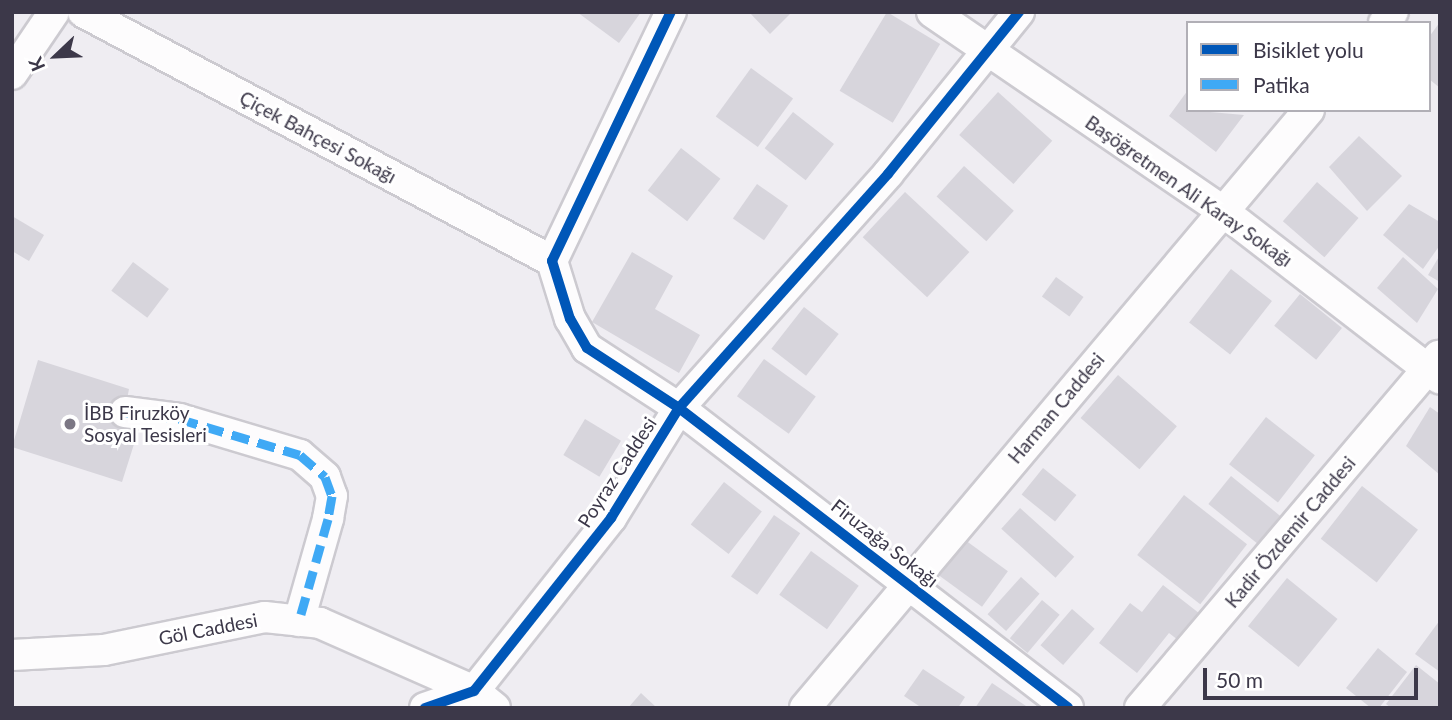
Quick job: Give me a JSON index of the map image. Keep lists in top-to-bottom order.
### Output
{
  "streets": {
    "street": [
      "Çiçek Bahçesi Sokağı",
      "Başöğretmen Ali Karay Sokağı",
      "Harman Caddesi",
      "Poyraz Caddesi",
      "Kadir Özdemir Caddesi",
      "Firuzağa Sokağı",
      "Göl Caddesi"
    ]
  },
  "crossings": [
    ["Çiçek Bahçesi Sokağı", "Poyraz Caddesi"],
    ["Başöğretmen Ali Karay Sokağı", "Harman Caddesi"],
    ["Başöğretmen Ali Karay Sokağı", "Kadir Özdemir Caddesi"],
    ["Harman Caddesi", "Firuzağa Sokağı"],
    ["Poyraz Caddesi", "Firuzağa Sokağı"],
    ["Poyraz Caddesi", "Göl Caddesi"]
  ],
  "places": ["İBB Firuzköy Sosyal Tesisleri"],
  "legend": ["Bisiklet yolu", "Patika"],
  "scale_bar": "50 m",
  "north": "bottom left"
}
